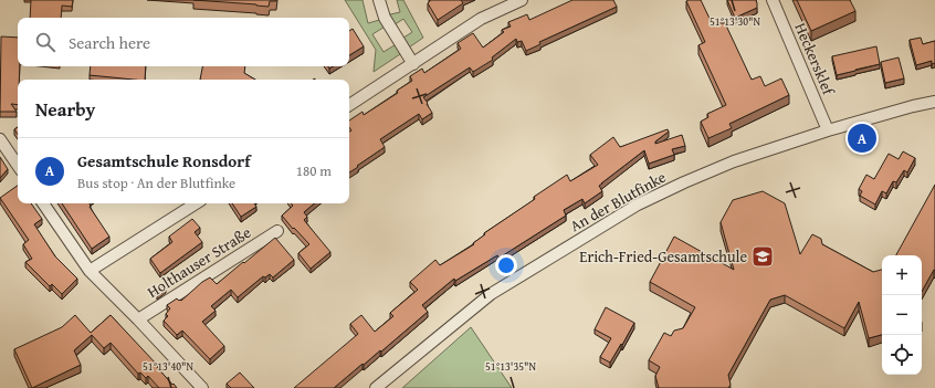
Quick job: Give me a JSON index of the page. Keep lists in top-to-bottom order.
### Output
{
  "streets": {
    "street": ["Heckersklef", "An der Blutfinke", "Holthauser Straße"]
  },
  "crossings": [
    ["Heckersklef", "An der Blutfinke"]
  ],
  "places": {
    "school or university": ["Erich-Fried-Gesamtschule"]
  },
  "page": {
    "search": "Search here",
    "heading": "Nearby",
    "pins": "A",
    "list": [
      {
        "mark": "A",
        "name": "Gesamtschule Ronsdorf",
        "note": "Bus stop · An der Blutfinke",
        "value": "180 m"
      }
    ],
    "map_buttons": ["+", "−"]
  },
  "coordinates": ["51°13'30\"N", "51°13'40\"N", "51°13'35\"N"]
}
